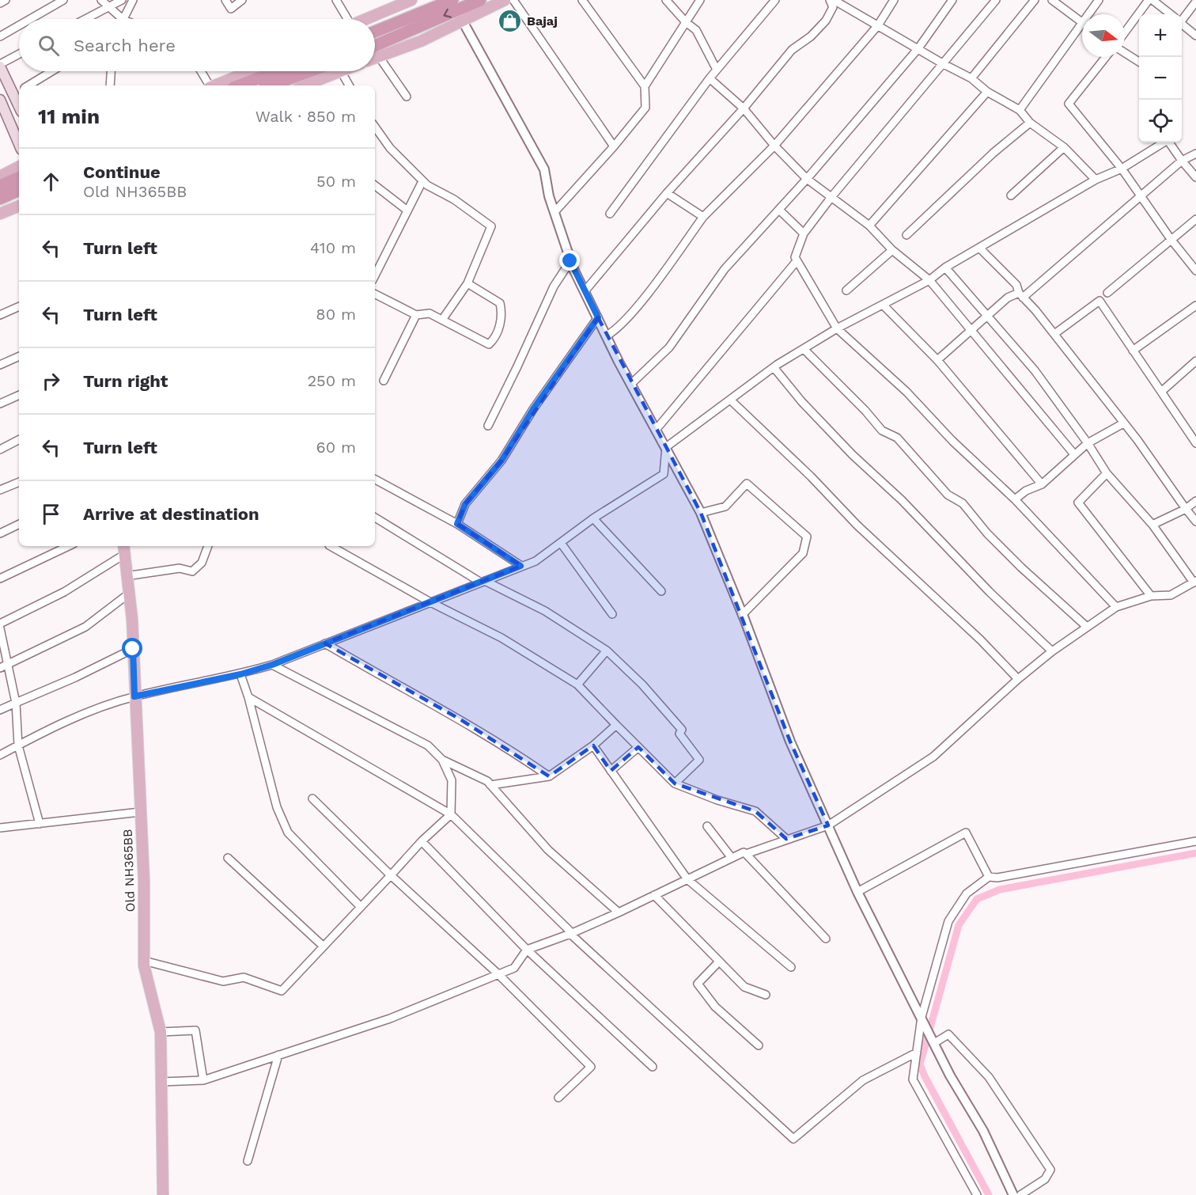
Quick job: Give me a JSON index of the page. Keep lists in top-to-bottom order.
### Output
{
  "streets": {
    "main road": ["Old NH365BB"]
  },
  "places": {
    "shop": ["Bajaj"]
  },
  "north": "right",
  "page": {
    "map_buttons": ["+", "−"],
    "search": "Search here",
    "heading": ["11 min", "Walk · 850 m"],
    "list": [
      ["Continue", "Old NH365BB", "50 m"],
      ["Turn left", "410 m"],
      ["Turn left", "80 m"],
      ["Turn right", "250 m"],
      ["Turn left", "60 m"],
      "Arrive at destination"
    ]
  }
}
